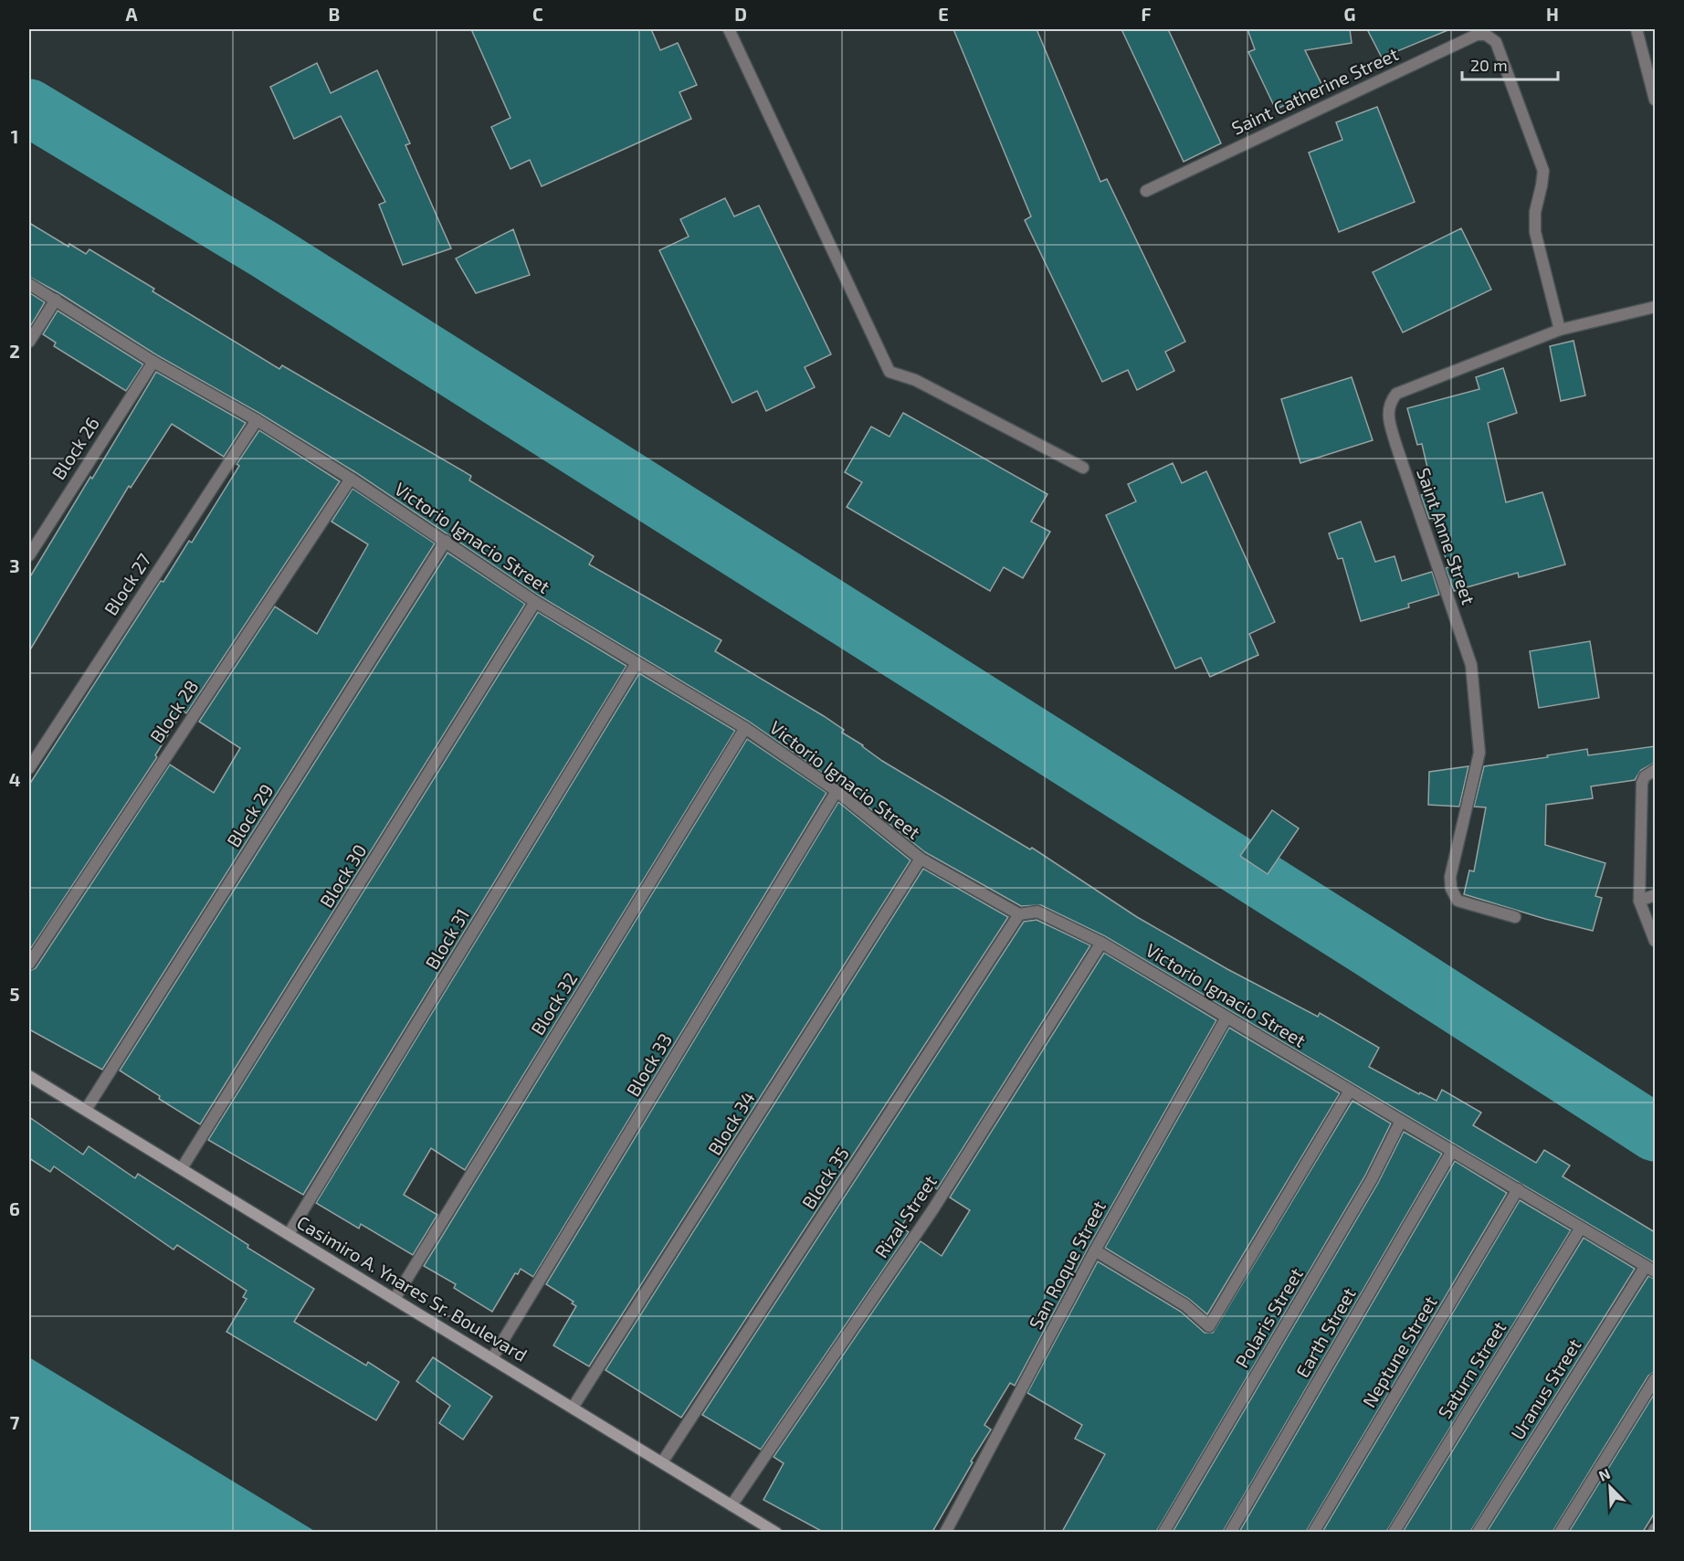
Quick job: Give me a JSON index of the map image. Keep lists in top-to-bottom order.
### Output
{
  "streets": {
    "main road": ["Casimiro A. Ynares Sr. Boulevard"],
    "street": [
      "Saint Catherine Street",
      "Block 26",
      "Saint Anne Street",
      "Victorio Ignacio Street",
      "Block 27",
      "Block 28",
      "Block 29",
      "Block 30",
      "Block 31",
      "Block 32",
      "Block 33",
      "Block 34",
      "Block 35",
      "Rizal Street",
      "San Roque Street",
      "Polaris Street",
      "Earth Street",
      "Neptune Street",
      "Saturn Street",
      "Uranus Street"
    ]
  },
  "crossings": [
    ["Saint Catherine Street", "Saint Anne Street"],
    ["Block 26", "Victorio Ignacio Street"],
    ["Victorio Ignacio Street", "Block 27"],
    ["Victorio Ignacio Street", "Block 28"],
    ["Victorio Ignacio Street", "Block 29"],
    ["Victorio Ignacio Street", "Block 30"],
    ["Victorio Ignacio Street", "Block 31"],
    ["Victorio Ignacio Street", "Block 32"],
    ["Victorio Ignacio Street", "Block 33"],
    ["Victorio Ignacio Street", "Block 34"],
    ["Victorio Ignacio Street", "Block 35"],
    ["Victorio Ignacio Street", "Rizal Street"],
    ["Victorio Ignacio Street", "San Roque Street"],
    ["Victorio Ignacio Street", "Polaris Street"],
    ["Victorio Ignacio Street", "Earth Street"],
    ["Victorio Ignacio Street", "Neptune Street"],
    ["Victorio Ignacio Street", "Saturn Street"],
    ["Victorio Ignacio Street", "Uranus Street"],
    ["Block 29", "Casimiro A. Ynares Sr. Boulevard"],
    ["Block 30", "Casimiro A. Ynares Sr. Boulevard"],
    ["Block 31", "Casimiro A. Ynares Sr. Boulevard"],
    ["Block 32", "Casimiro A. Ynares Sr. Boulevard"],
    ["Block 33", "Casimiro A. Ynares Sr. Boulevard"],
    ["Block 34", "Casimiro A. Ynares Sr. Boulevard"],
    ["Block 35", "Casimiro A. Ynares Sr. Boulevard"],
    ["Rizal Street", "Casimiro A. Ynares Sr. Boulevard"]
  ],
  "scale_bar": "20 m",
  "north": "top left",
  "grid": {
    "columns": [
      "A",
      "B",
      "C",
      "D",
      "E",
      "F",
      "G",
      "H"
    ],
    "rows": [
      "1",
      "2",
      "3",
      "4",
      "5",
      "6",
      "7"
    ]
  }
}
